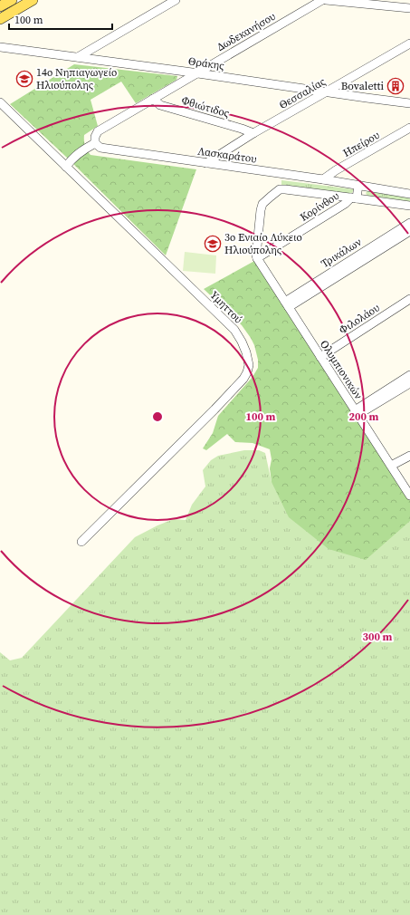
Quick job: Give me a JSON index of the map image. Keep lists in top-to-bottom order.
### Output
{
  "streets": {
    "street": [
      "Δωδεκανήσου",
      "Θράκης",
      "Θεσσαλίας",
      "Φθιώτιδος",
      "Ηπείρου",
      "Λασκαράτου",
      "Κορίνθου",
      "Τρικάλων",
      "Υμηττού",
      "Φιλολάου",
      "Ολυμπιονικών"
    ]
  },
  "crossings": [
    ["Δωδεκανήσου", "Θράκης"],
    ["Δωδεκανήσου", "Φθιώτιδος"],
    ["Δωδεκανήσου", "Λασκαράτου"],
    ["Θράκης", "Θεσσαλίας"],
    ["Θεσσαλίας", "Φθιώτιδος"],
    ["Θεσσαλίας", "Λασκαράτου"],
    ["Ηπείρου", "Λασκαράτου"],
    ["Κορίνθου", "Ολυμπιονικών"],
    ["Τρικάλων", "Ολυμπιονικών"],
    ["Φιλολάου", "Ολυμπιονικών"]
  ],
  "places": {
    "school or university": ["14ο Νηπιαγωγείο Ηλιούπολης", "3ο Ενιαίο Λύκειο Ηλιούπολης"],
    "building": ["Bovaletti"]
  },
  "scale_bar": "100 m",
  "rings": ["100 m", "200 m", "300 m"]
}
